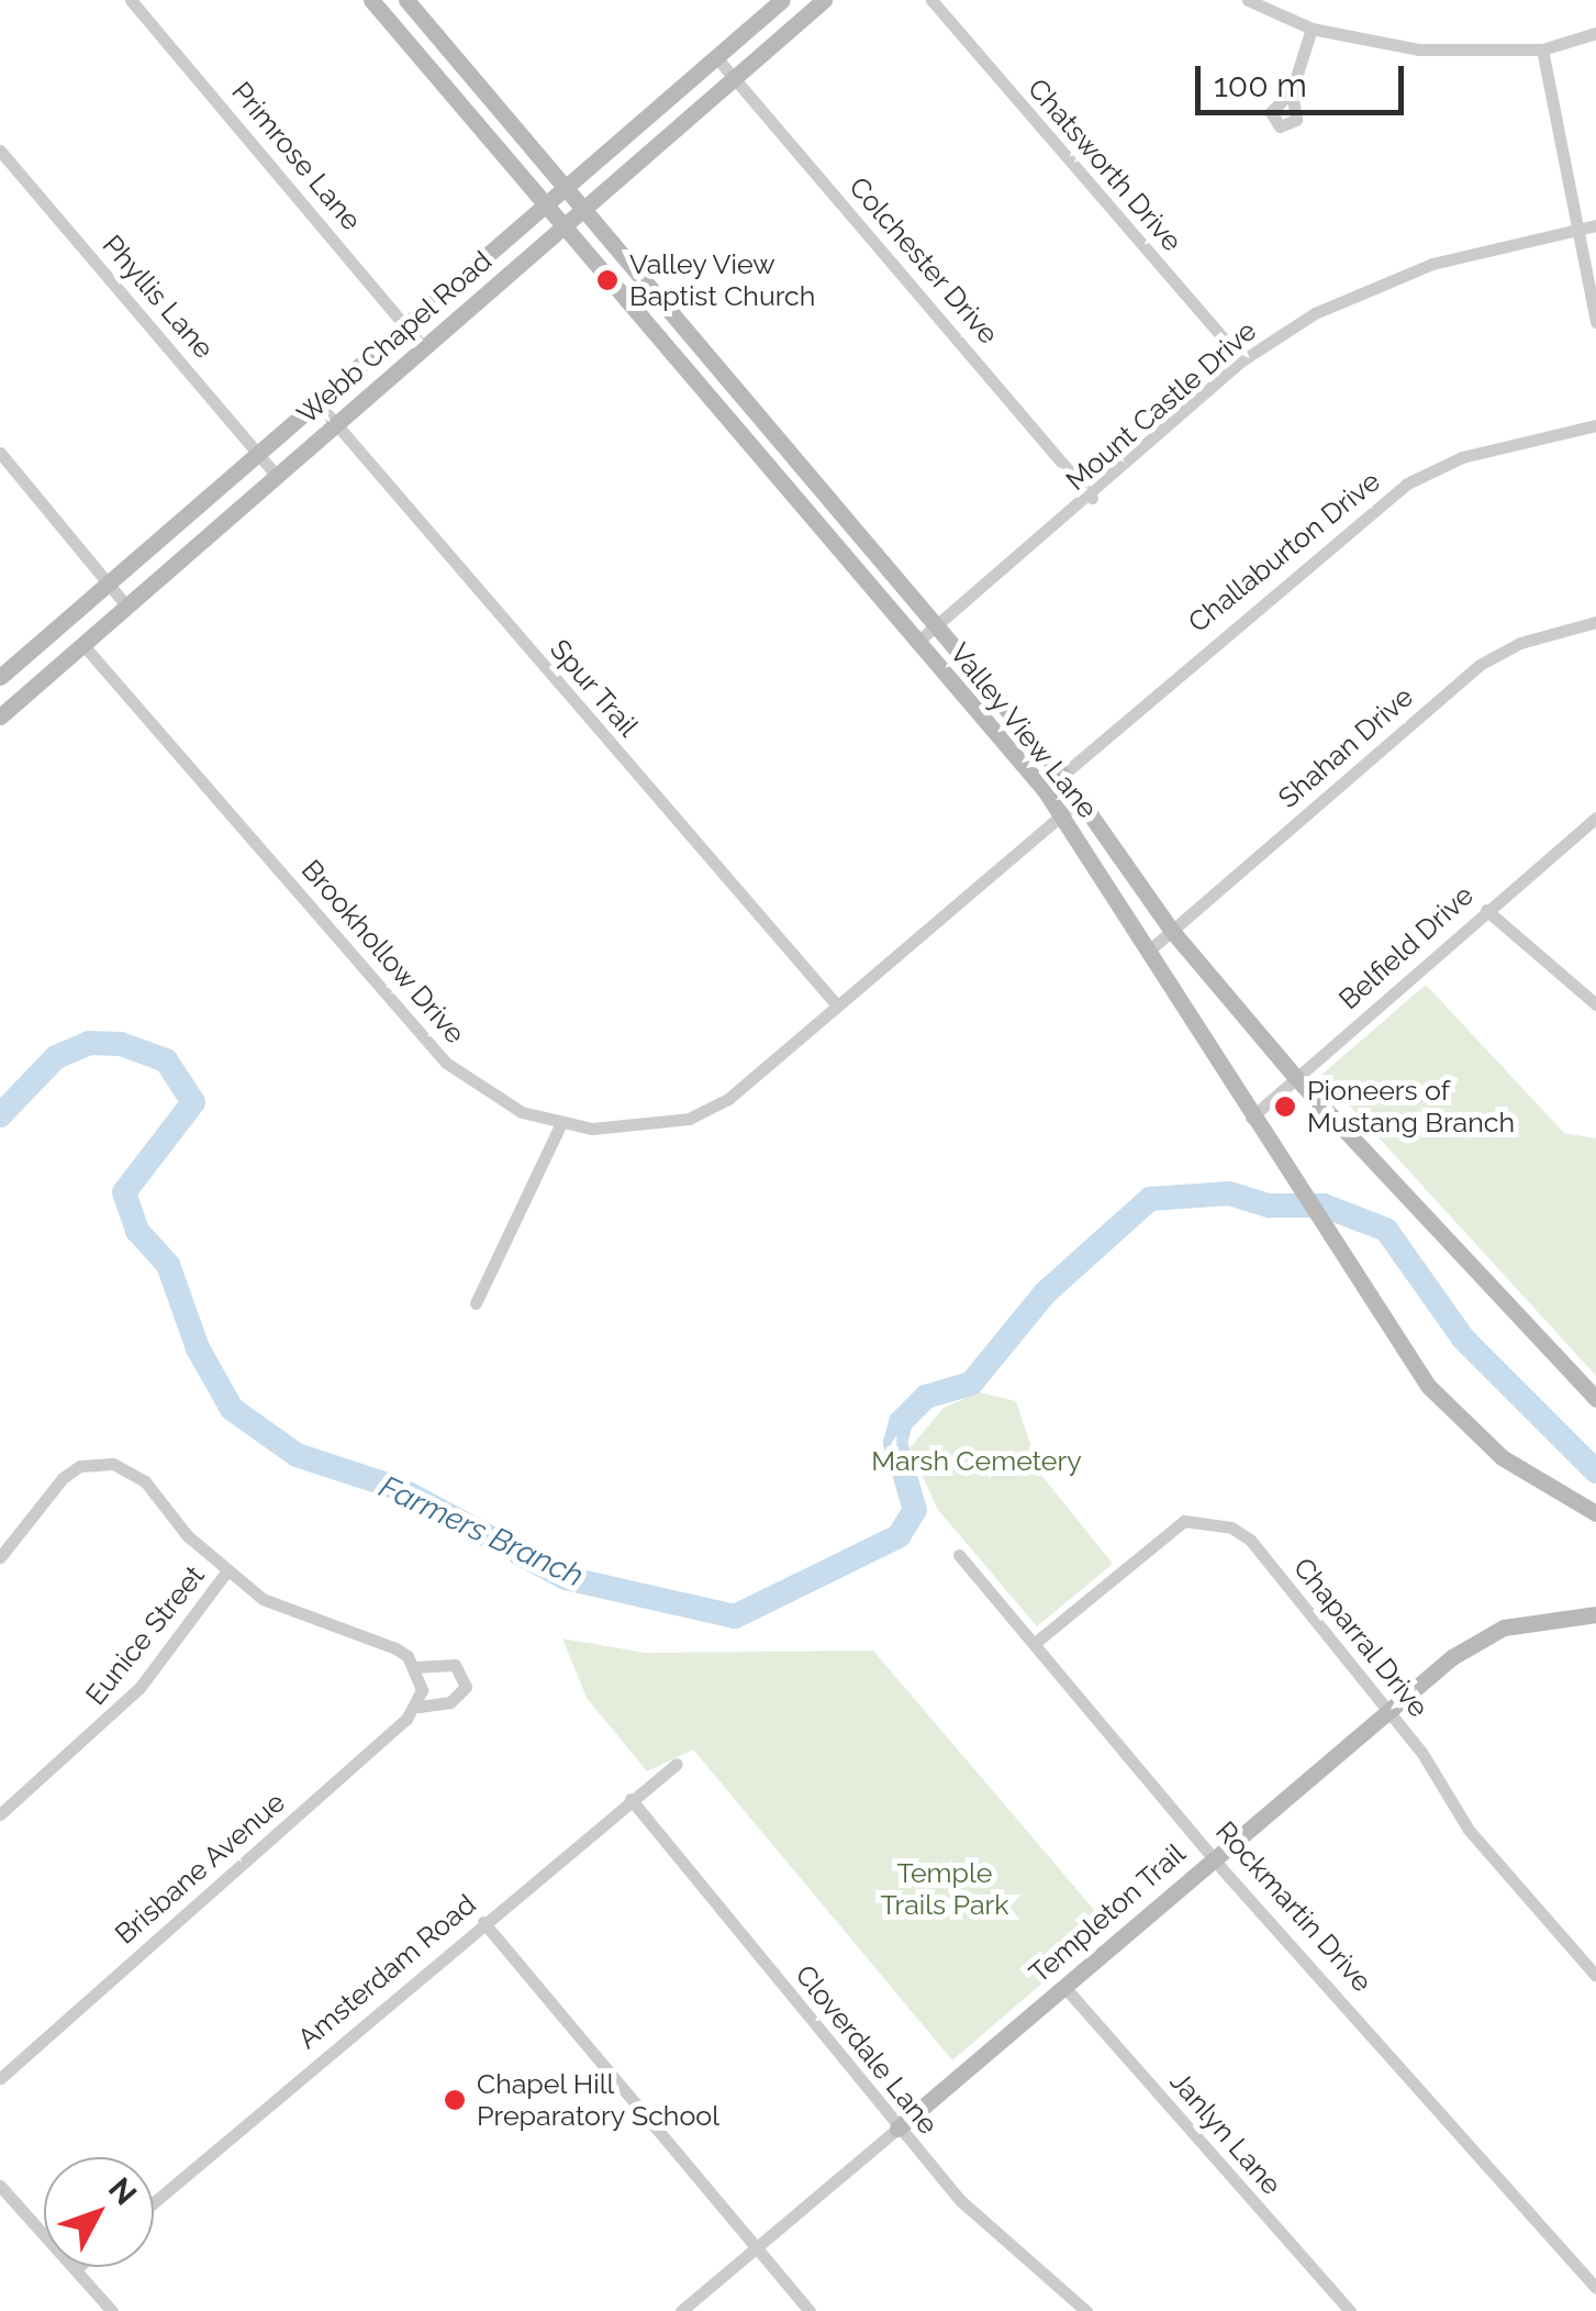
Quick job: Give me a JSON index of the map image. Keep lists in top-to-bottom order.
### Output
{
  "streets": {
    "main road": ["Webb Chapel Road", "Valley View Lane", "Templeton Trail"],
    "street": [
      "Primrose Lane",
      "Chatsworth Drive",
      "Colchester Drive",
      "Phyllis Lane",
      "Mount Castle Drive",
      "Challaburton Drive",
      "Spur Trail",
      "Shahan Drive",
      "Belfield Drive",
      "Brookhollow Drive",
      "Eunice Street",
      "Chaparral Drive",
      "Brisbane Avenue",
      "Rockmartin Drive",
      "Amsterdam Road",
      "Cloverdale Lane",
      "Janlyn Lane"
    ]
  },
  "crossings": [
    ["Primrose Lane", "Webb Chapel Road"],
    ["Chatsworth Drive", "Mount Castle Drive"],
    ["Colchester Drive", "Webb Chapel Road"],
    ["Colchester Drive", "Mount Castle Drive"],
    ["Phyllis Lane", "Webb Chapel Road"],
    ["Webb Chapel Road", "Spur Trail"],
    ["Webb Chapel Road", "Valley View Lane"],
    ["Webb Chapel Road", "Brookhollow Drive"],
    ["Mount Castle Drive", "Valley View Lane"],
    ["Challaburton Drive", "Valley View Lane"],
    ["Spur Trail", "Brookhollow Drive"],
    ["Valley View Lane", "Shahan Drive"],
    ["Valley View Lane", "Belfield Drive"],
    ["Valley View Lane", "Brookhollow Drive"],
    ["Chaparral Drive", "Rockmartin Drive"],
    ["Chaparral Drive", "Templeton Trail"],
    ["Rockmartin Drive", "Templeton Trail"],
    ["Templeton Trail", "Cloverdale Lane"],
    ["Templeton Trail", "Janlyn Lane"],
    ["Amsterdam Road", "Cloverdale Lane"]
  ],
  "water": ["Farmers Branch"],
  "parks": ["Marsh Cemetery", "Temple Trails Park"],
  "places": ["Valley View Baptist Church", "Pioneers of Mustang Branch", "Chapel Hill Preparatory School"],
  "scale_bar": "100 m",
  "north": "top right"
}
